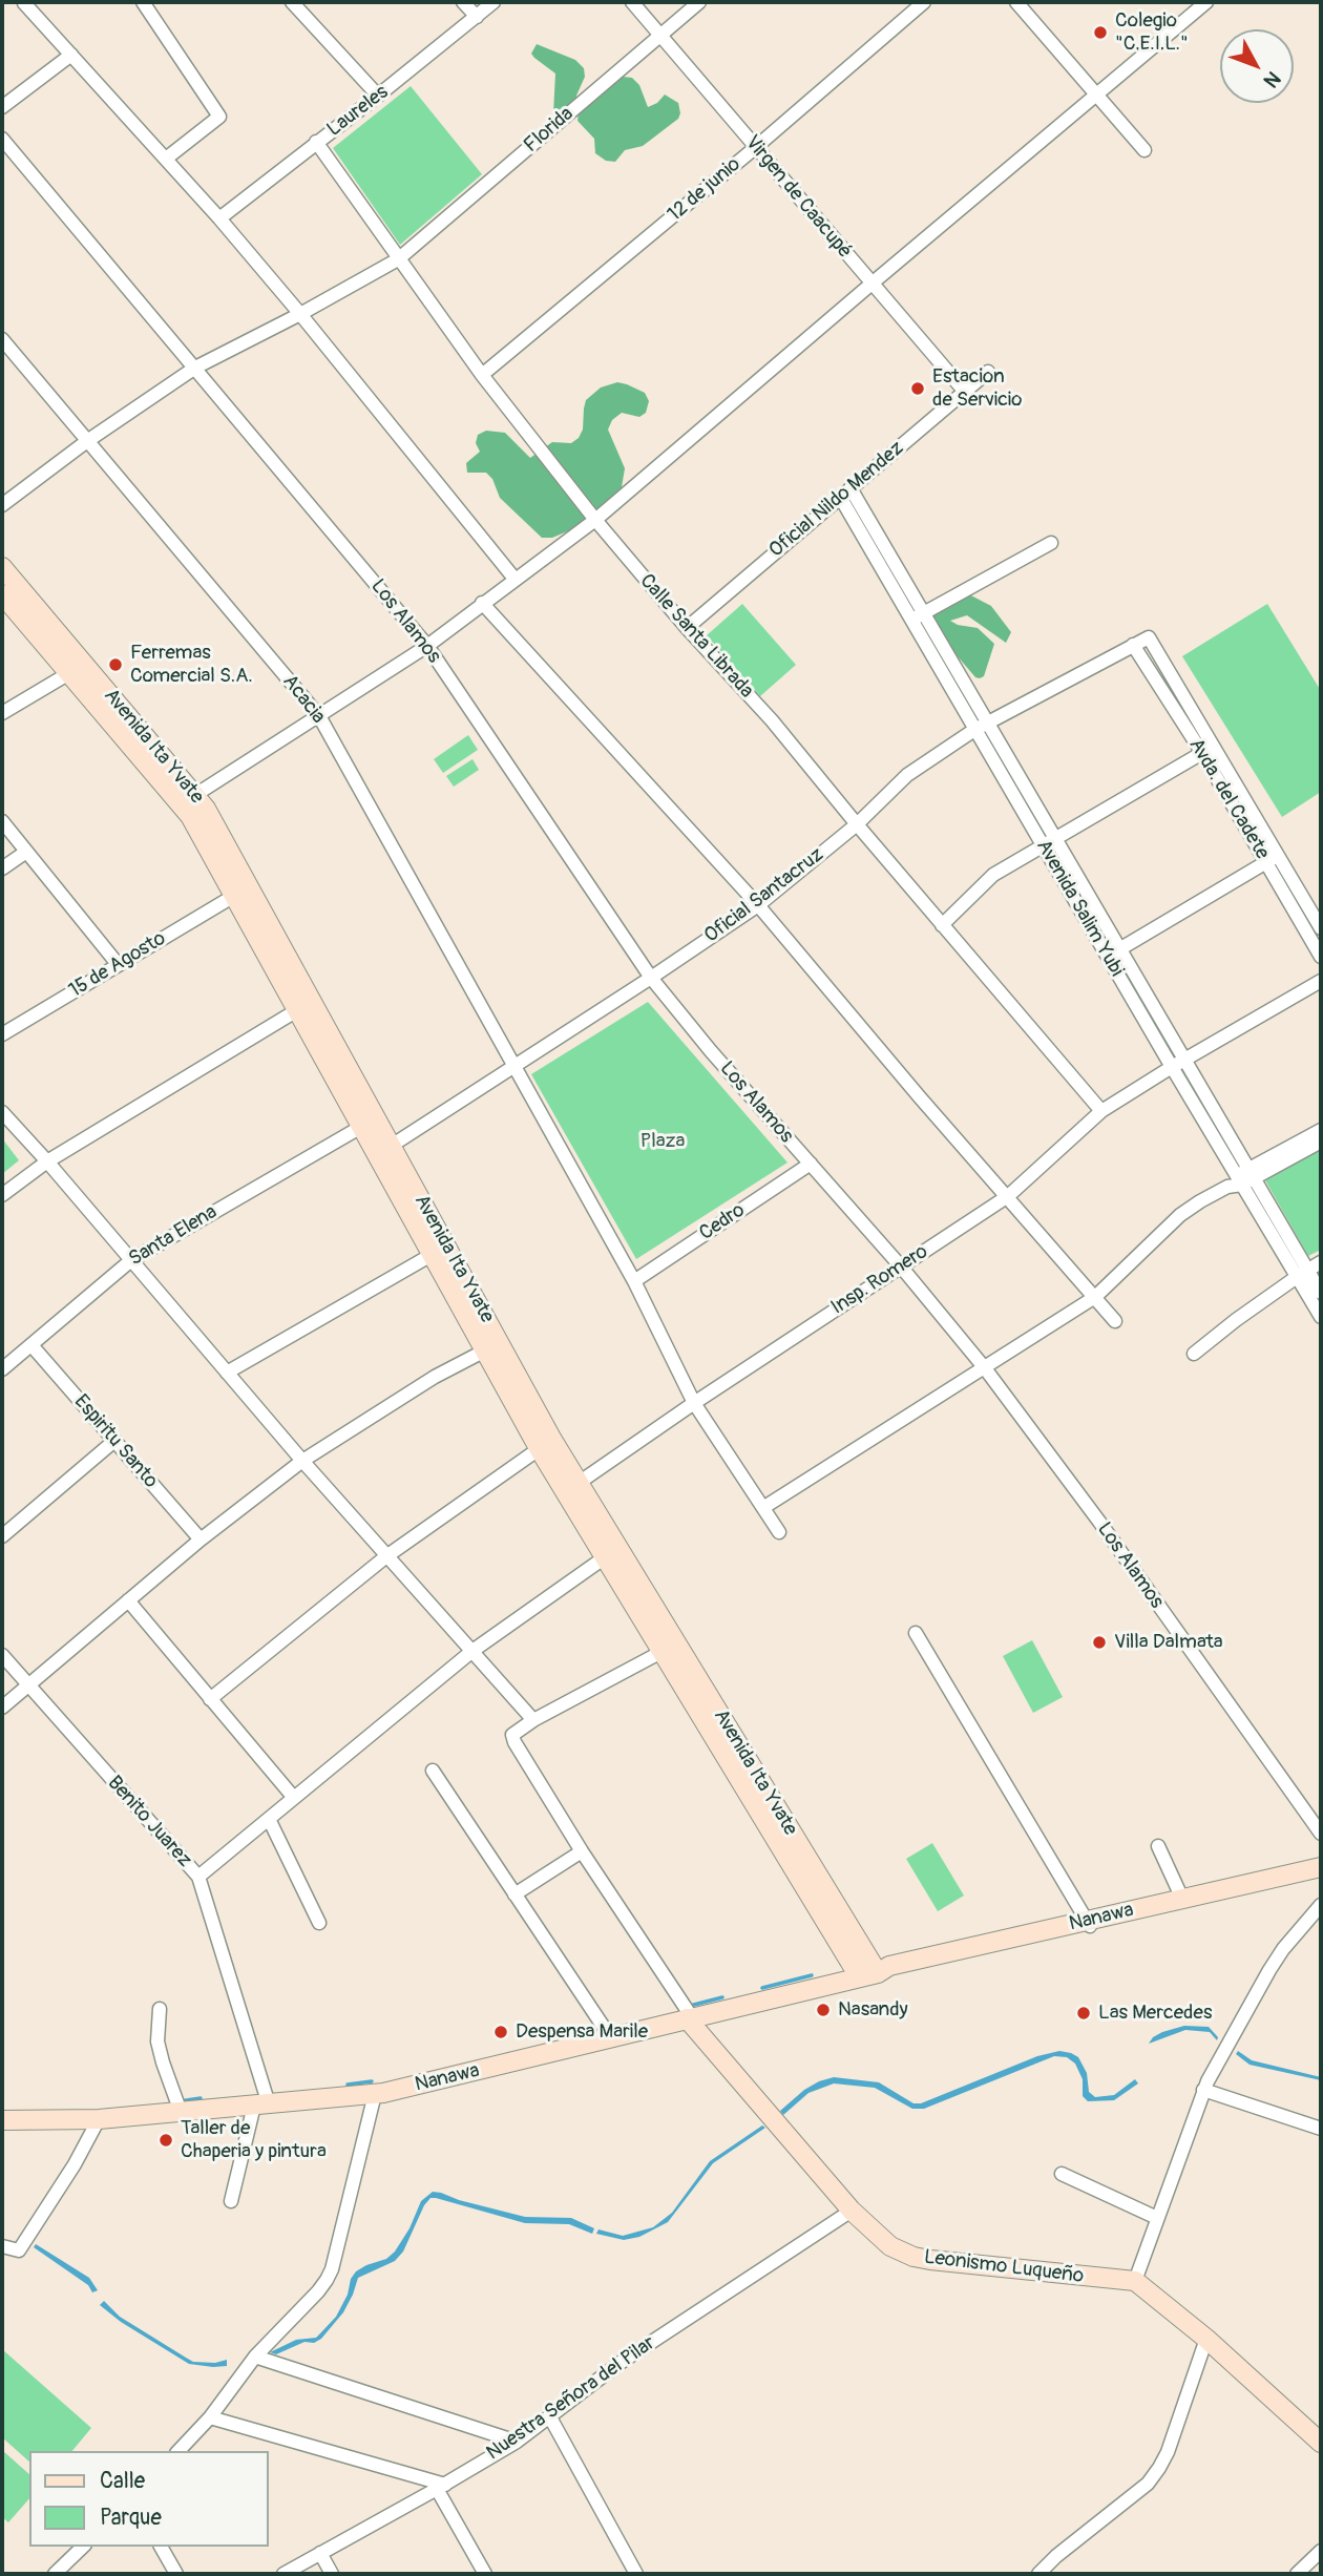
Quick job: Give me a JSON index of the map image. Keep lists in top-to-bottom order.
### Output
{
  "streets": {
    "street": [
      "Laureles",
      "Florida",
      "12 de junio",
      "Virgen de Caacupé",
      "Oficial Nildo Mendez",
      "Los Alamos",
      "Calle Santa Librada",
      "Acacia",
      "Avenida Ita Yvate",
      "Avda. del Cadete",
      "Oficial Santacruz",
      "Avenida Salim Yubi",
      "15 de Agosto",
      "Cedro",
      "Santa Elena",
      "Insp. Romero",
      "Espiritu Santo",
      "Benito Juarez",
      "Nanawa",
      "Leonismo Luqueño",
      "Nuestra Señora del Pilar"
    ]
  },
  "crossings": [
    ["Laureles", "Calle Santa Librada"],
    ["Florida", "Virgen de Caacupé"],
    ["Florida", "Los Alamos"],
    ["Florida", "Calle Santa Librada"],
    ["Florida", "Acacia"],
    ["12 de junio", "Virgen de Caacupé"],
    ["12 de junio", "Calle Santa Librada"],
    ["Virgen de Caacupé", "Oficial Nildo Mendez"],
    ["Oficial Nildo Mendez", "Calle Santa Librada"],
    ["Oficial Nildo Mendez", "Avenida Salim Yubi"],
    ["Los Alamos", "Oficial Santacruz"],
    ["Los Alamos", "Cedro"],
    ["Los Alamos", "Insp. Romero"],
    ["Calle Santa Librada", "Oficial Santacruz"],
    ["Calle Santa Librada", "Insp. Romero"],
    ["Acacia", "Oficial Santacruz"],
    ["Acacia", "Cedro"],
    ["Acacia", "Insp. Romero"],
    ["Avenida Ita Yvate", "Oficial Santacruz"],
    ["Avenida Ita Yvate", "15 de Agosto"],
    ["Avenida Ita Yvate", "Santa Elena"],
    ["Avenida Ita Yvate", "Insp. Romero"],
    ["Avenida Ita Yvate", "Nanawa"],
    ["Avda. del Cadete", "Oficial Santacruz"],
    ["Oficial Santacruz", "Avenida Salim Yubi"],
    ["Avenida Salim Yubi", "Insp. Romero"],
    ["Santa Elena", "Espiritu Santo"],
    ["Benito Juarez", "Nanawa"],
    ["Nanawa", "Leonismo Luqueño"],
    ["Leonismo Luqueño", "Nuestra Señora del Pilar"]
  ],
  "parks": ["Plaza"],
  "places": [
    "Colegio \"C.E.I.L.\"",
    "Estacion de Servicio",
    "Ferremas Comercial S.A.",
    "Villa Dalmata",
    "Nasandy",
    "Las Mercedes",
    "Despensa Marile",
    "Taller de Chaperia y pintura"
  ],
  "legend": ["Calle", "Parque"],
  "north": "bottom right"
}
